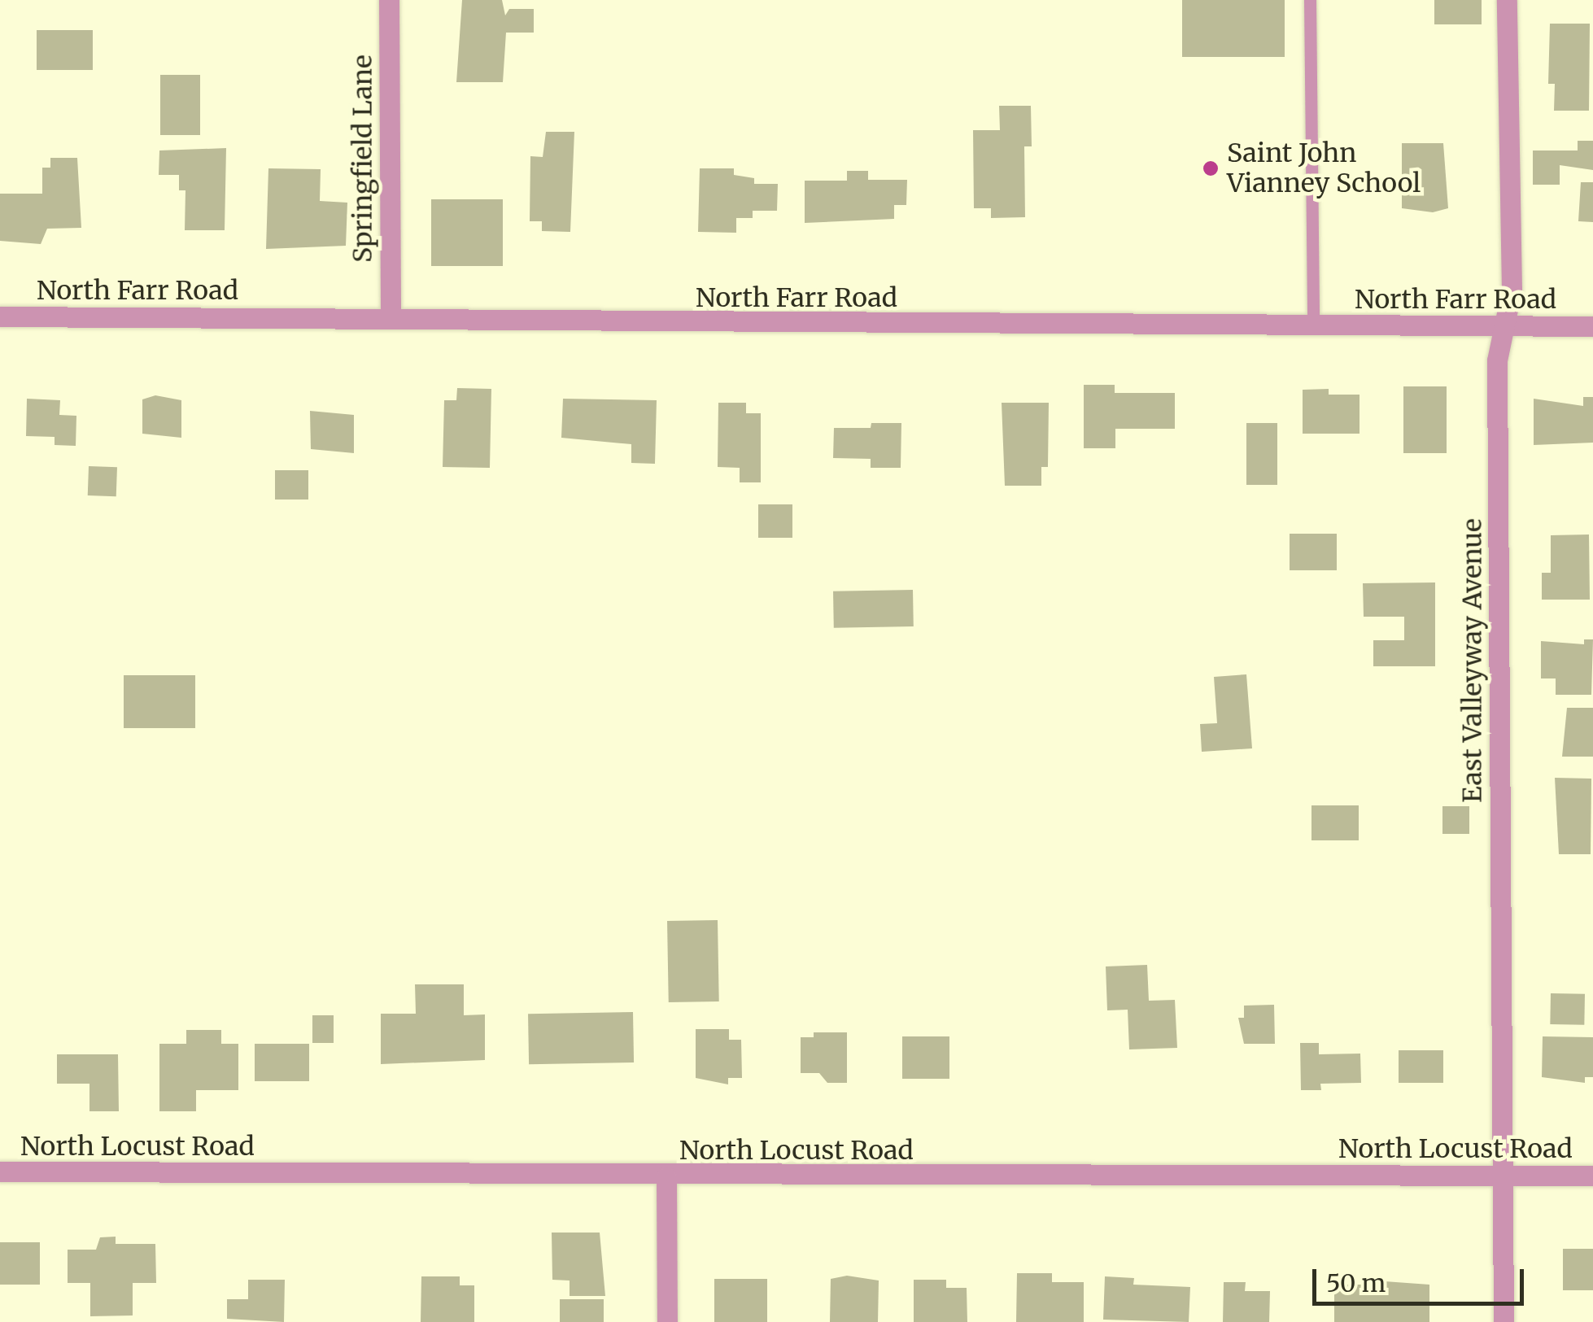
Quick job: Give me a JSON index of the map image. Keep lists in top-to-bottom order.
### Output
{
  "streets": {
    "street": [
      "Springfield Lane",
      "North Farr Road",
      "East Valleyway Avenue",
      "North Locust Road"
    ]
  },
  "crossings": [
    ["Springfield Lane", "North Farr Road"],
    ["North Farr Road", "East Valleyway Avenue"],
    ["East Valleyway Avenue", "North Locust Road"]
  ],
  "places": ["Saint John Vianney School"],
  "scale_bar": "50 m"
}
